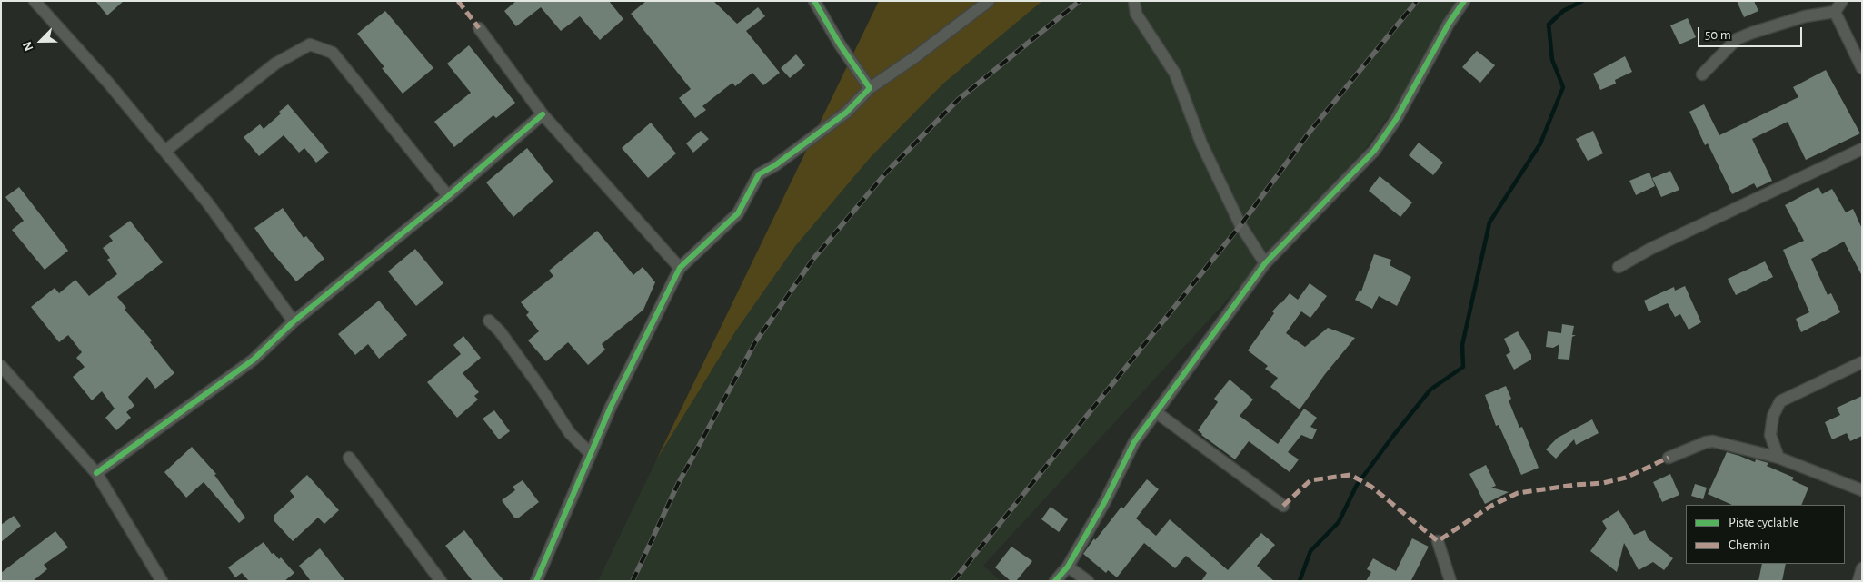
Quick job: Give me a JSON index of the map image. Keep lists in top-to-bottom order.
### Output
{
  "legend": ["Piste cyclable", "Chemin"],
  "scale_bar": "50 m",
  "north": "bottom left"
}
